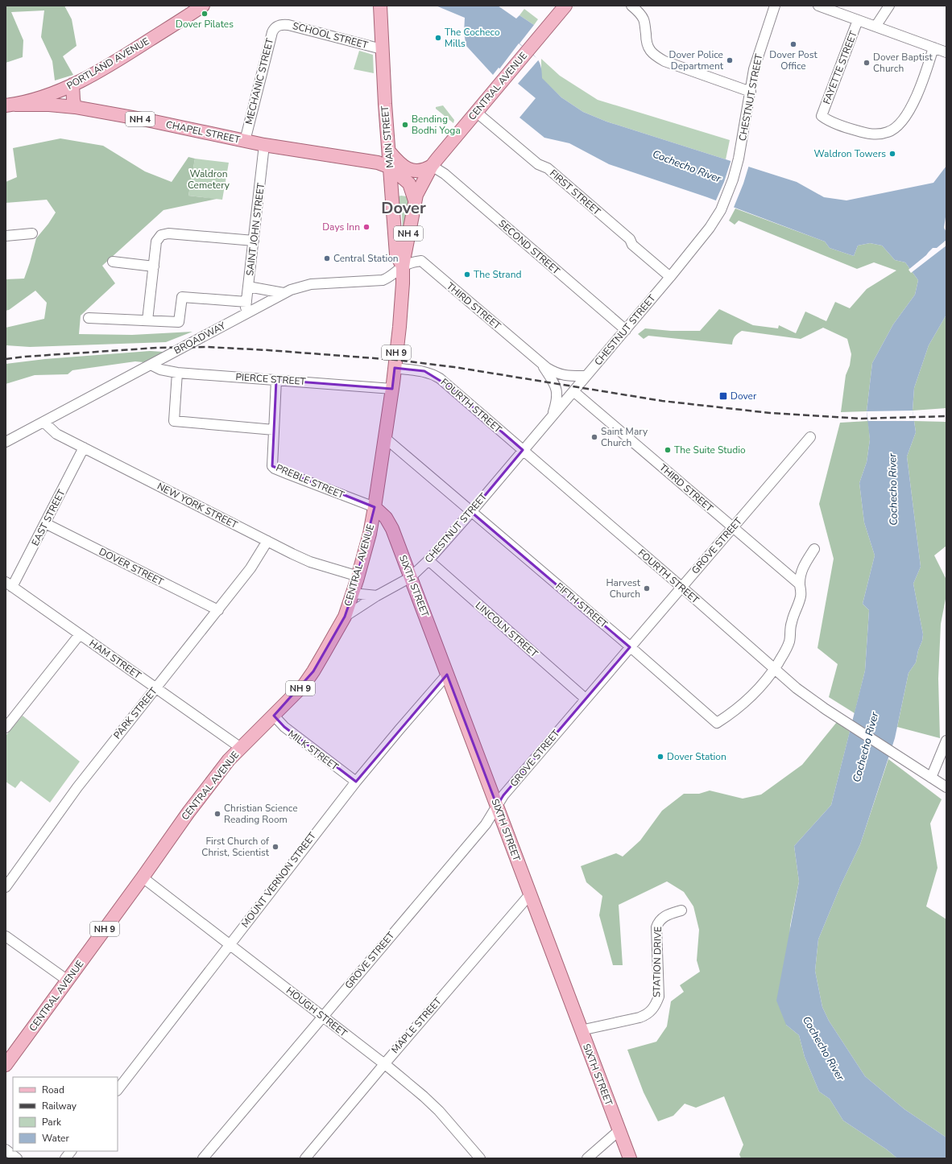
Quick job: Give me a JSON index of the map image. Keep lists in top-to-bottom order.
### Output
{
  "streets": {
    "main road": [
      "PORTLAND AVENUE",
      "CENTRAL AVENUE",
      "NH 4",
      "CHAPEL STREET",
      "MAIN STREET",
      "NH 9",
      "SIXTH STREET"
    ],
    "street": [
      "SCHOOL STREET",
      "FAYETTE STREET",
      "MECHANIC STREET",
      "CHESTNUT STREET",
      "FIRST STREET",
      "SAINT JOHN STREET",
      "SECOND STREET",
      "THIRD STREET",
      "BROADWAY",
      "PIERCE STREET",
      "FOURTH STREET",
      "PREBLE STREET",
      "NEW YORK STREET",
      "EAST STREET",
      "GROVE STREET",
      "DOVER STREET",
      "FIFTH STREET",
      "LINCOLN STREET",
      "HAM STREET",
      "PARK STREET",
      "MILK STREET",
      "MOUNT VERNON STREET",
      "STATION DRIVE",
      "HOUGH STREET",
      "MAPLE STREET"
    ]
  },
  "crossings": [
    ["SCHOOL STREET", "MECHANIC STREET"],
    ["SCHOOL STREET", "MAIN STREET"],
    ["PORTLAND AVENUE", "CHAPEL STREET"],
    ["MECHANIC STREET", "CHAPEL STREET"],
    ["CENTRAL AVENUE", "CHESTNUT STREET"],
    ["CENTRAL AVENUE", "MAIN STREET"],
    ["CENTRAL AVENUE", "FIRST STREET"],
    ["CENTRAL AVENUE", "SECOND STREET"],
    ["CENTRAL AVENUE", "THIRD STREET"],
    ["CENTRAL AVENUE", "BROADWAY"],
    ["CENTRAL AVENUE", "PIERCE STREET"],
    ["CENTRAL AVENUE", "FOURTH STREET"],
    ["CENTRAL AVENUE", "PREBLE STREET"],
    ["CENTRAL AVENUE", "NEW YORK STREET"],
    ["CENTRAL AVENUE", "SIXTH STREET"],
    ["CENTRAL AVENUE", "FIFTH STREET"],
    ["CENTRAL AVENUE", "HAM STREET"],
    ["CENTRAL AVENUE", "MILK STREET"],
    ["CENTRAL AVENUE", "HOUGH STREET"],
    ["CHESTNUT STREET", "FIRST STREET"],
    ["CHESTNUT STREET", "SECOND STREET"],
    ["CHESTNUT STREET", "THIRD STREET"],
    ["CHESTNUT STREET", "FOURTH STREET"],
    ["CHESTNUT STREET", "SIXTH STREET"],
    ["CHESTNUT STREET", "FIFTH STREET"],
    ["CHESTNUT STREET", "LINCOLN STREET"],
    ["CHAPEL STREET", "MAIN STREET"],
    ["CHAPEL STREET", "SAINT JOHN STREET"],
    ["MAIN STREET", "THIRD STREET"],
    ["MAIN STREET", "BROADWAY"],
    ["SAINT JOHN STREET", "BROADWAY"],
    ["THIRD STREET", "BROADWAY"],
    ["THIRD STREET", "GROVE STREET"],
    ["BROADWAY", "PIERCE STREET"],
    ["BROADWAY", "NEW YORK STREET"],
    ["PIERCE STREET", "PREBLE STREET"],
    ["FOURTH STREET", "GROVE STREET"],
    ["FOURTH STREET", "FIFTH STREET"],
    ["PREBLE STREET", "SIXTH STREET"],
    ["NEW YORK STREET", "EAST STREET"],
    ["NEW YORK STREET", "PARK STREET"],
    ["EAST STREET", "DOVER STREET"],
    ["EAST STREET", "HAM STREET"],
    ["GROVE STREET", "SIXTH STREET"],
    ["GROVE STREET", "FIFTH STREET"],
    ["GROVE STREET", "LINCOLN STREET"],
    ["GROVE STREET", "HOUGH STREET"],
    ["DOVER STREET", "PARK STREET"],
    ["SIXTH STREET", "MOUNT VERNON STREET"],
    ["SIXTH STREET", "STATION DRIVE"],
    ["SIXTH STREET", "MAPLE STREET"],
    ["HAM STREET", "PARK STREET"],
    ["MILK STREET", "MOUNT VERNON STREET"],
    ["MOUNT VERNON STREET", "HOUGH STREET"],
    ["HOUGH STREET", "MAPLE STREET"]
  ],
  "districts": ["Dover"],
  "water": ["Cochecho River"],
  "parks": ["Waldron Cemetery"],
  "places": {
    "other": [
      "Dover Pilates",
      "The Cocheco Mills",
      "Dover Post Office",
      "Dover Police Department",
      "Dover Baptist Church",
      "Bending Bodhi Yoga",
      "Waldron Towers",
      "Days Inn",
      "Central Station",
      "The Strand",
      "Saint Mary Church",
      "The Suite Studio",
      "Harvest Church",
      "Dover Station",
      "Christian Science Reading Room",
      "First Church of Christ, Scientist"
    ],
    "transit": ["Dover"]
  },
  "legend": [
    "Road",
    "Railway",
    "Park",
    "Water"
  ]
}
